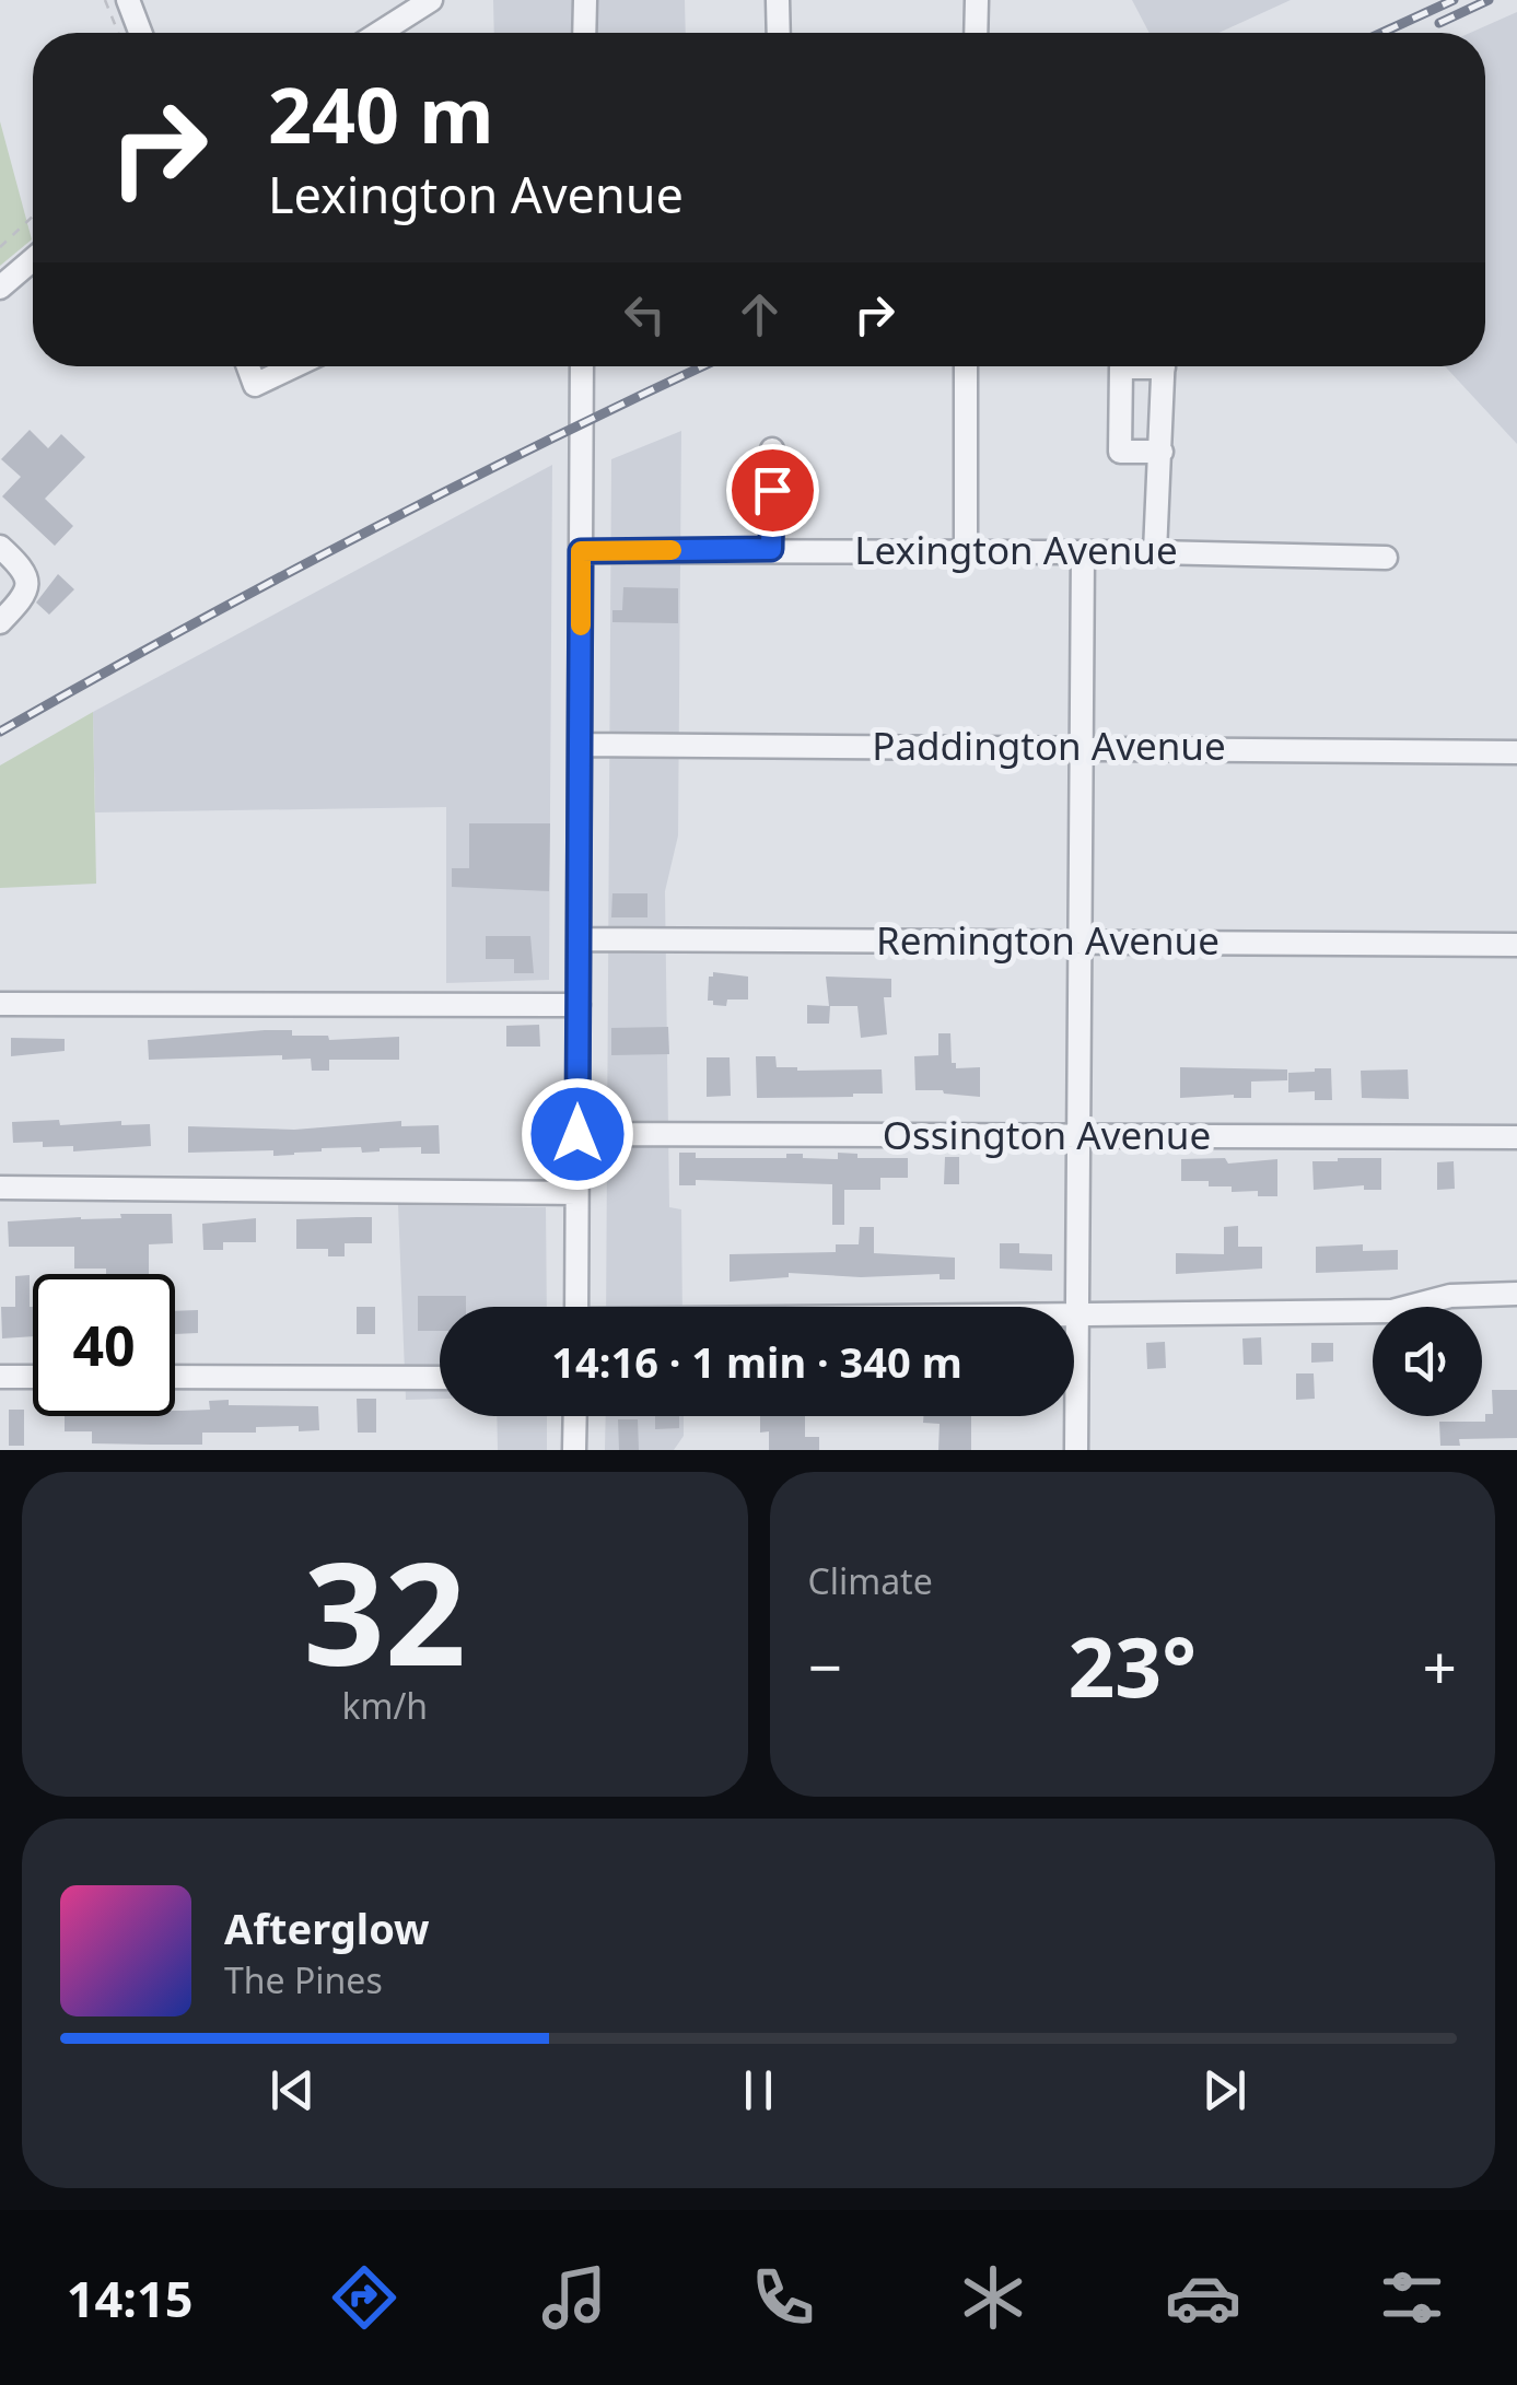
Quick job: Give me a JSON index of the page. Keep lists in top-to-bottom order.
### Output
{
  "streets": {
    "street": [
      "Lexington Avenue",
      "Paddington Avenue",
      "Remington Avenue",
      "Ossington Avenue"
    ]
  },
  "page": {
    "turn": ["240 m", "Lexington Avenue"],
    "limit": "40",
    "trip": "14:16 · 1 min · 340 m",
    "tile": [
      ["32", "km/h"],
      "Climate"
    ],
    "heat": ["−", "23°", "+"],
    "song": ["Afterglow", "The Pines"],
    "tabs": "14:15"
  }
}
